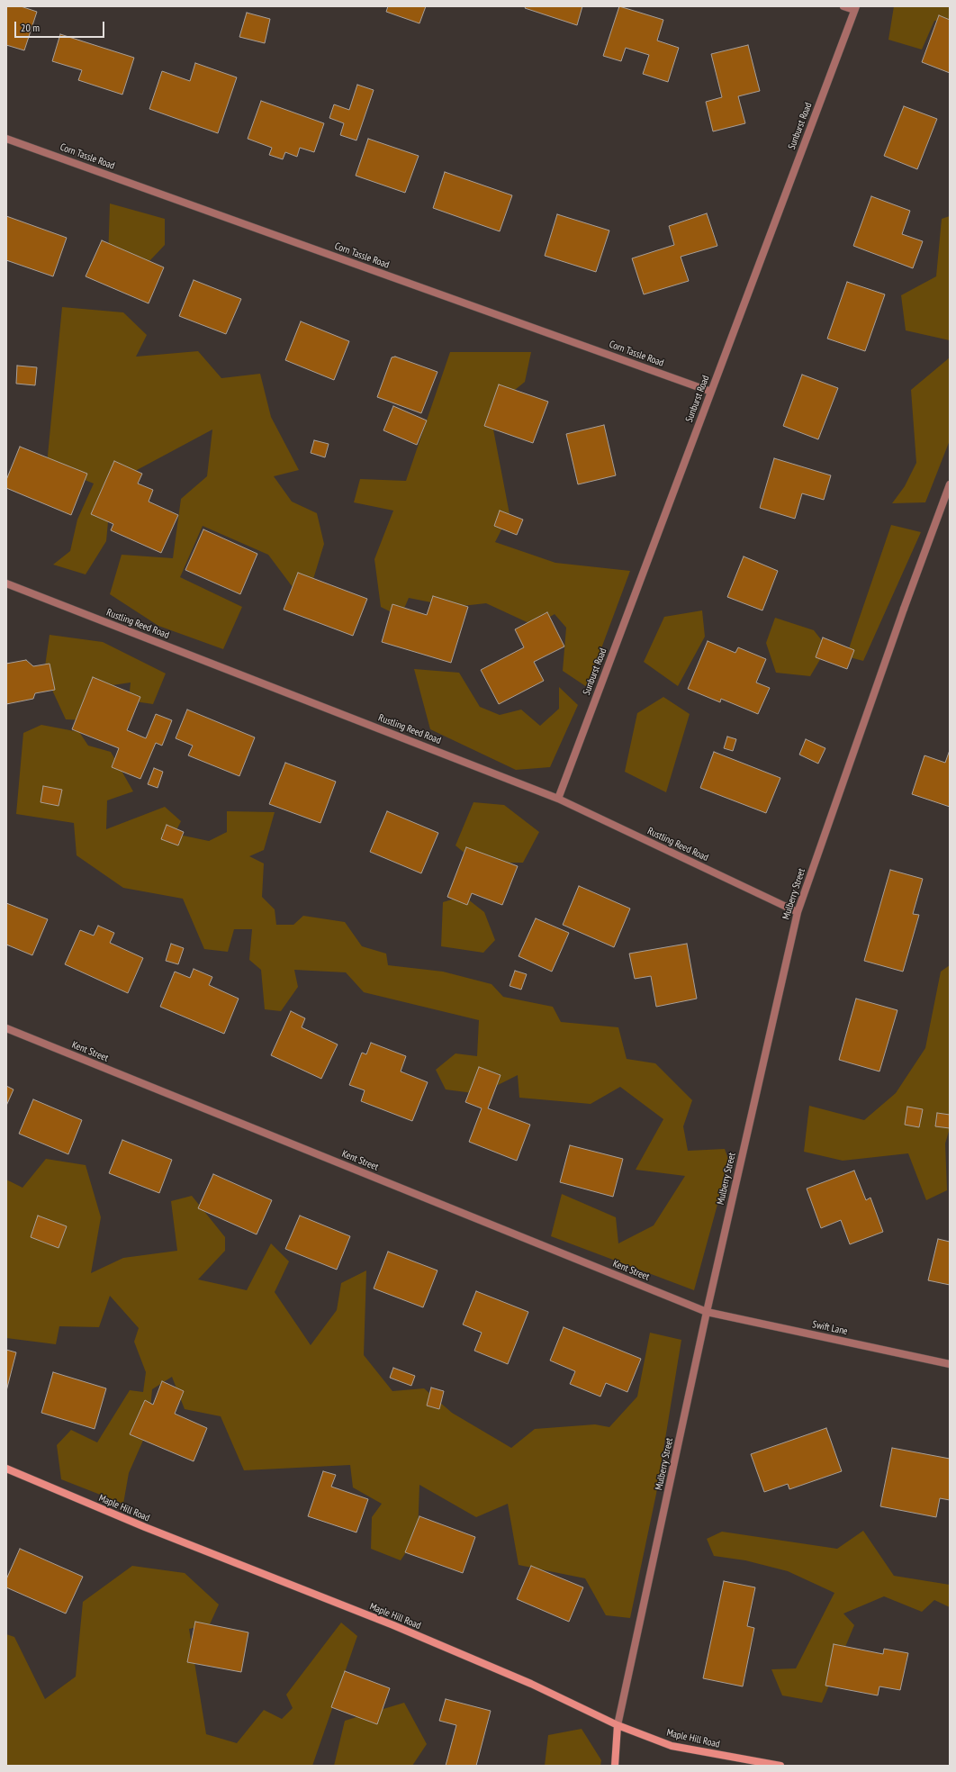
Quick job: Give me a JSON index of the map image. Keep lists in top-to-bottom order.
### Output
{
  "streets": {
    "street": [
      "Sunburst Road",
      "Corn Tassle Road",
      "Rustling Reed Road",
      "Mulberry Street",
      "Kent Street",
      "Swift Lane",
      "Maple Hill Road"
    ]
  },
  "crossings": [
    ["Sunburst Road", "Corn Tassle Road"],
    ["Sunburst Road", "Rustling Reed Road"],
    ["Rustling Reed Road", "Mulberry Street"],
    ["Mulberry Street", "Kent Street"],
    ["Mulberry Street", "Swift Lane"],
    ["Mulberry Street", "Maple Hill Road"],
    ["Kent Street", "Swift Lane"]
  ],
  "scale_bar": "20 m"
}
